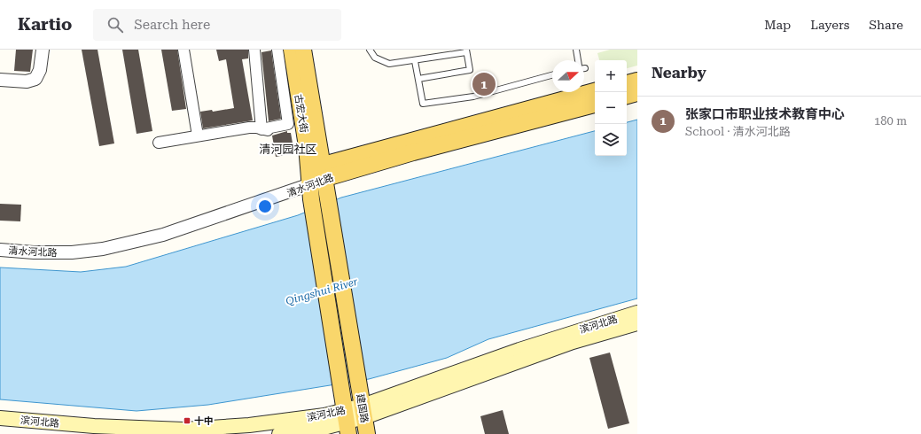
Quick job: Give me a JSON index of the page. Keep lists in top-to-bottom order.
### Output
{
  "streets": {
    "main road": [
      "古宏大街",
      "清水河北路",
      "滨河北路",
      "建国路"
    ]
  },
  "crossings": [
    ["古宏大街", "清水河北路"],
    ["古宏大街", "建国路"],
    ["清水河北路", "建国路"],
    ["滨河北路", "建国路"]
  ],
  "districts": ["清河园社区"],
  "water": ["Qingshui River"],
  "places": {
    "transit": ["十中"]
  },
  "north": "right",
  "page": {
    "header": "Kartio",
    "search": "Search here",
    "nav": ["Map", "Layers", "Share"],
    "heading": "Nearby",
    "map_buttons": ["+", "−"],
    "pins": "1",
    "list": [
      {
        "mark": "1",
        "name": "张家口市职业技术教育中心",
        "note": "School · 清水河北路",
        "value": "180 m"
      }
    ]
  }
}
